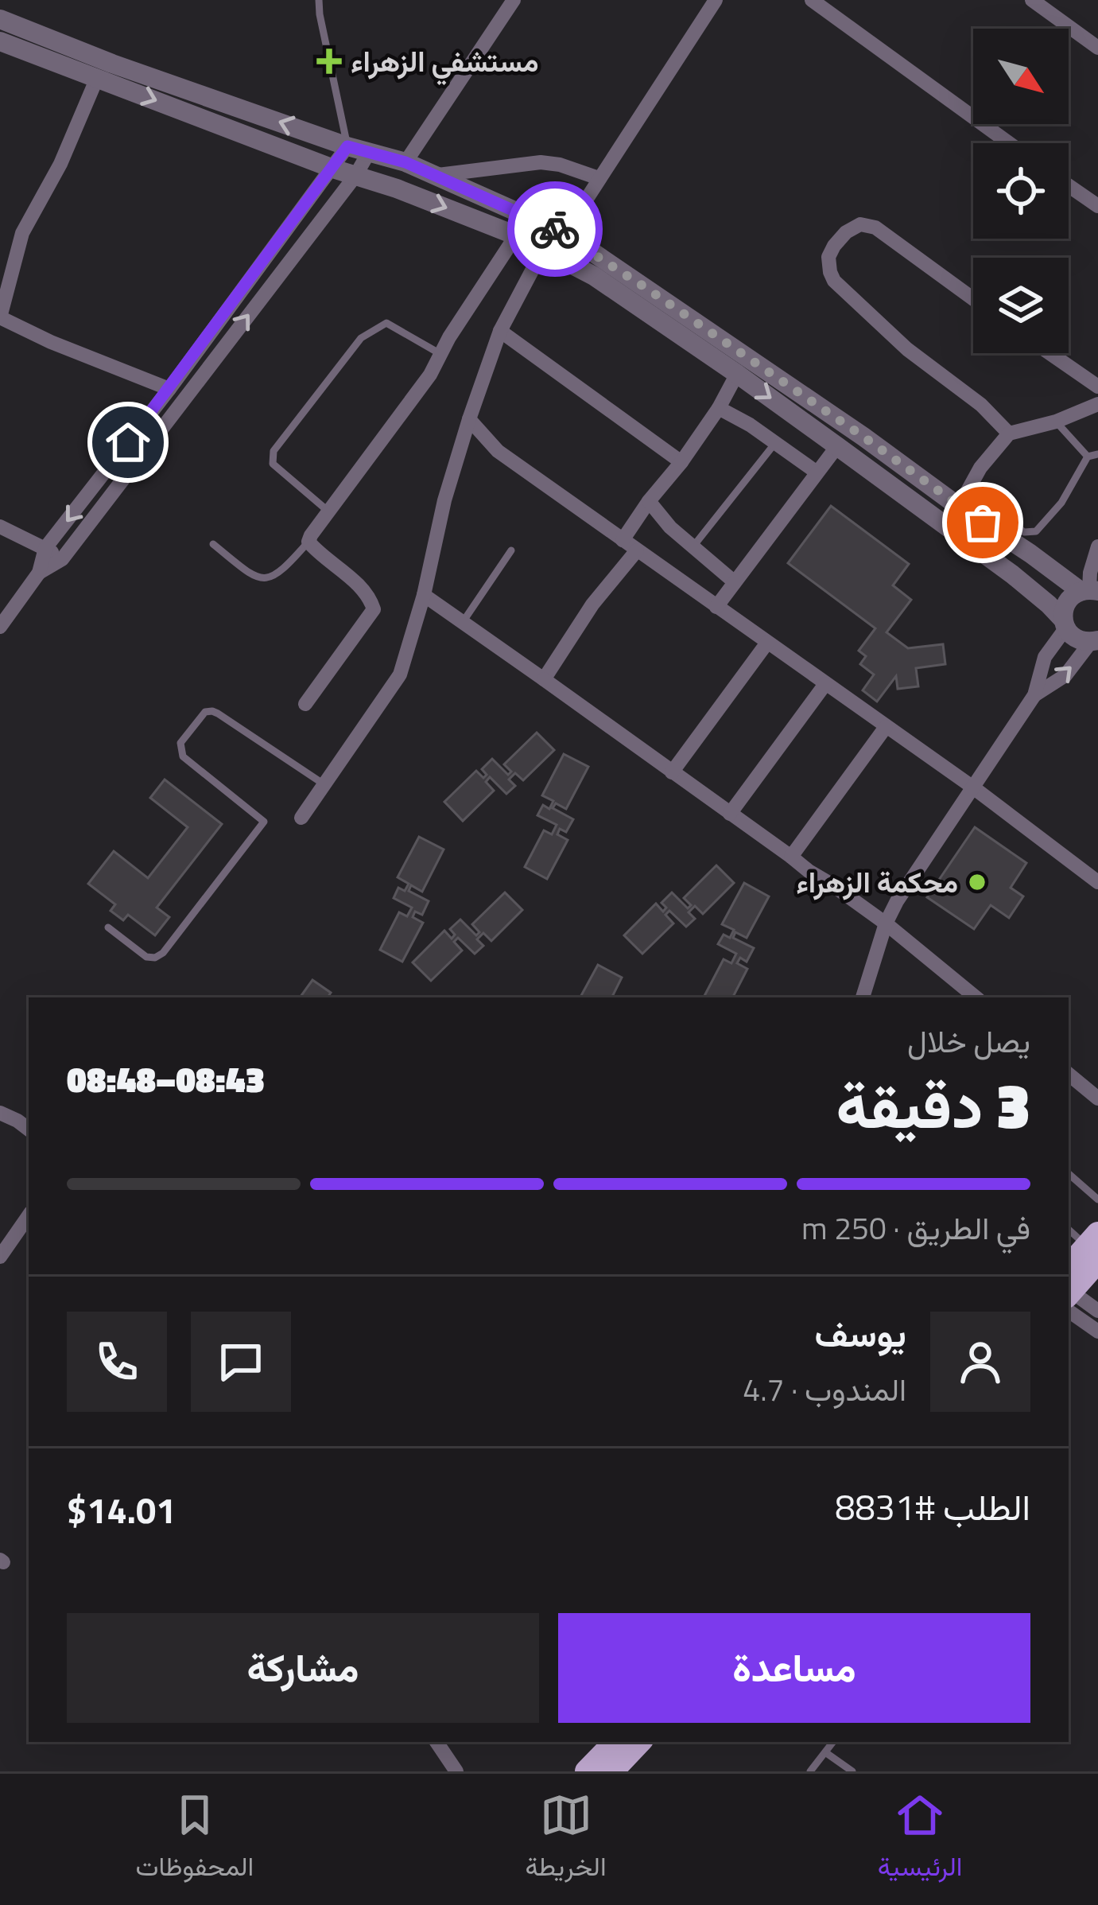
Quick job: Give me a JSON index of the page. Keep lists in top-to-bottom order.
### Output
{
  "places": {
    "health": ["مستشفي الزهراء"],
    "other": ["محكمة الزهراء"]
  },
  "north": "bottom right",
  "page": {
    "heading": ["3 دقيقة", "يصل خلال", "08:43–08:48"],
    "panel": [
      "يوسف",
      "المندوب · 4.7",
      "الطلب #8831",
      "$14.01"
    ],
    "bar": "في الطريق · 250 m",
    "buttons": ["مساعدة", "مشاركة"],
    "tabs": ["الرئيسية", "الخريطة", "المحفوظات"]
  }
}
